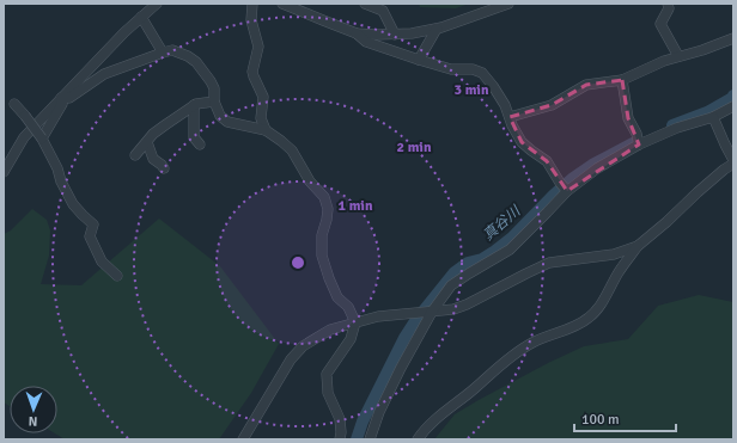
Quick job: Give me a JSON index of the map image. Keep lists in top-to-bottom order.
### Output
{
  "water": ["真谷川"],
  "scale_bar": "100 m",
  "north": "bottom",
  "rings": ["3 min", "2 min", "1 min"]
}
